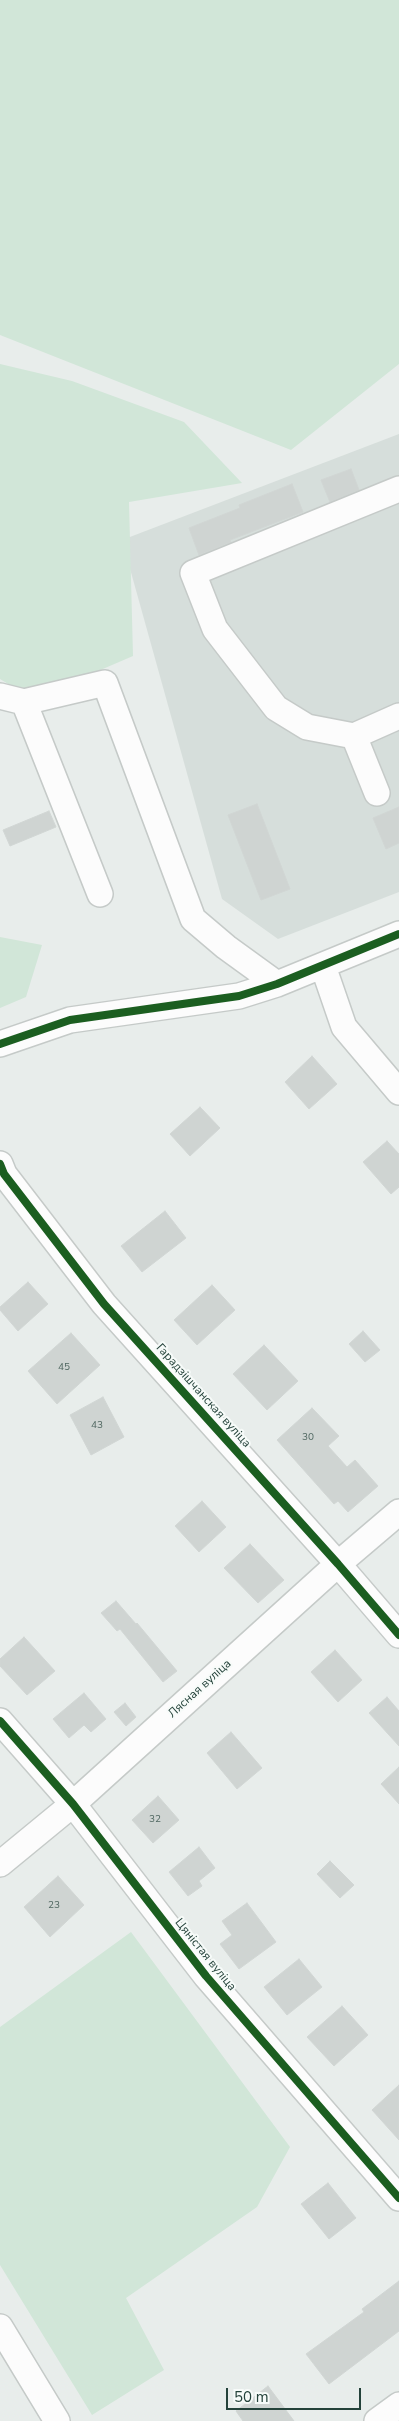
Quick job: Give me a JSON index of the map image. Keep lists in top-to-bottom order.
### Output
{
  "streets": {
    "street": ["Гарадзішчанская вуліца", "Лясная вуліца", "Цяністая вуліца"]
  },
  "crossings": [
    ["Гарадзішчанская вуліца", "Лясная вуліца"],
    ["Лясная вуліца", "Цяністая вуліца"]
  ],
  "house_numbers": [
    "45",
    "43",
    "30",
    "32",
    "23"
  ],
  "scale_bar": "50 m"
}
